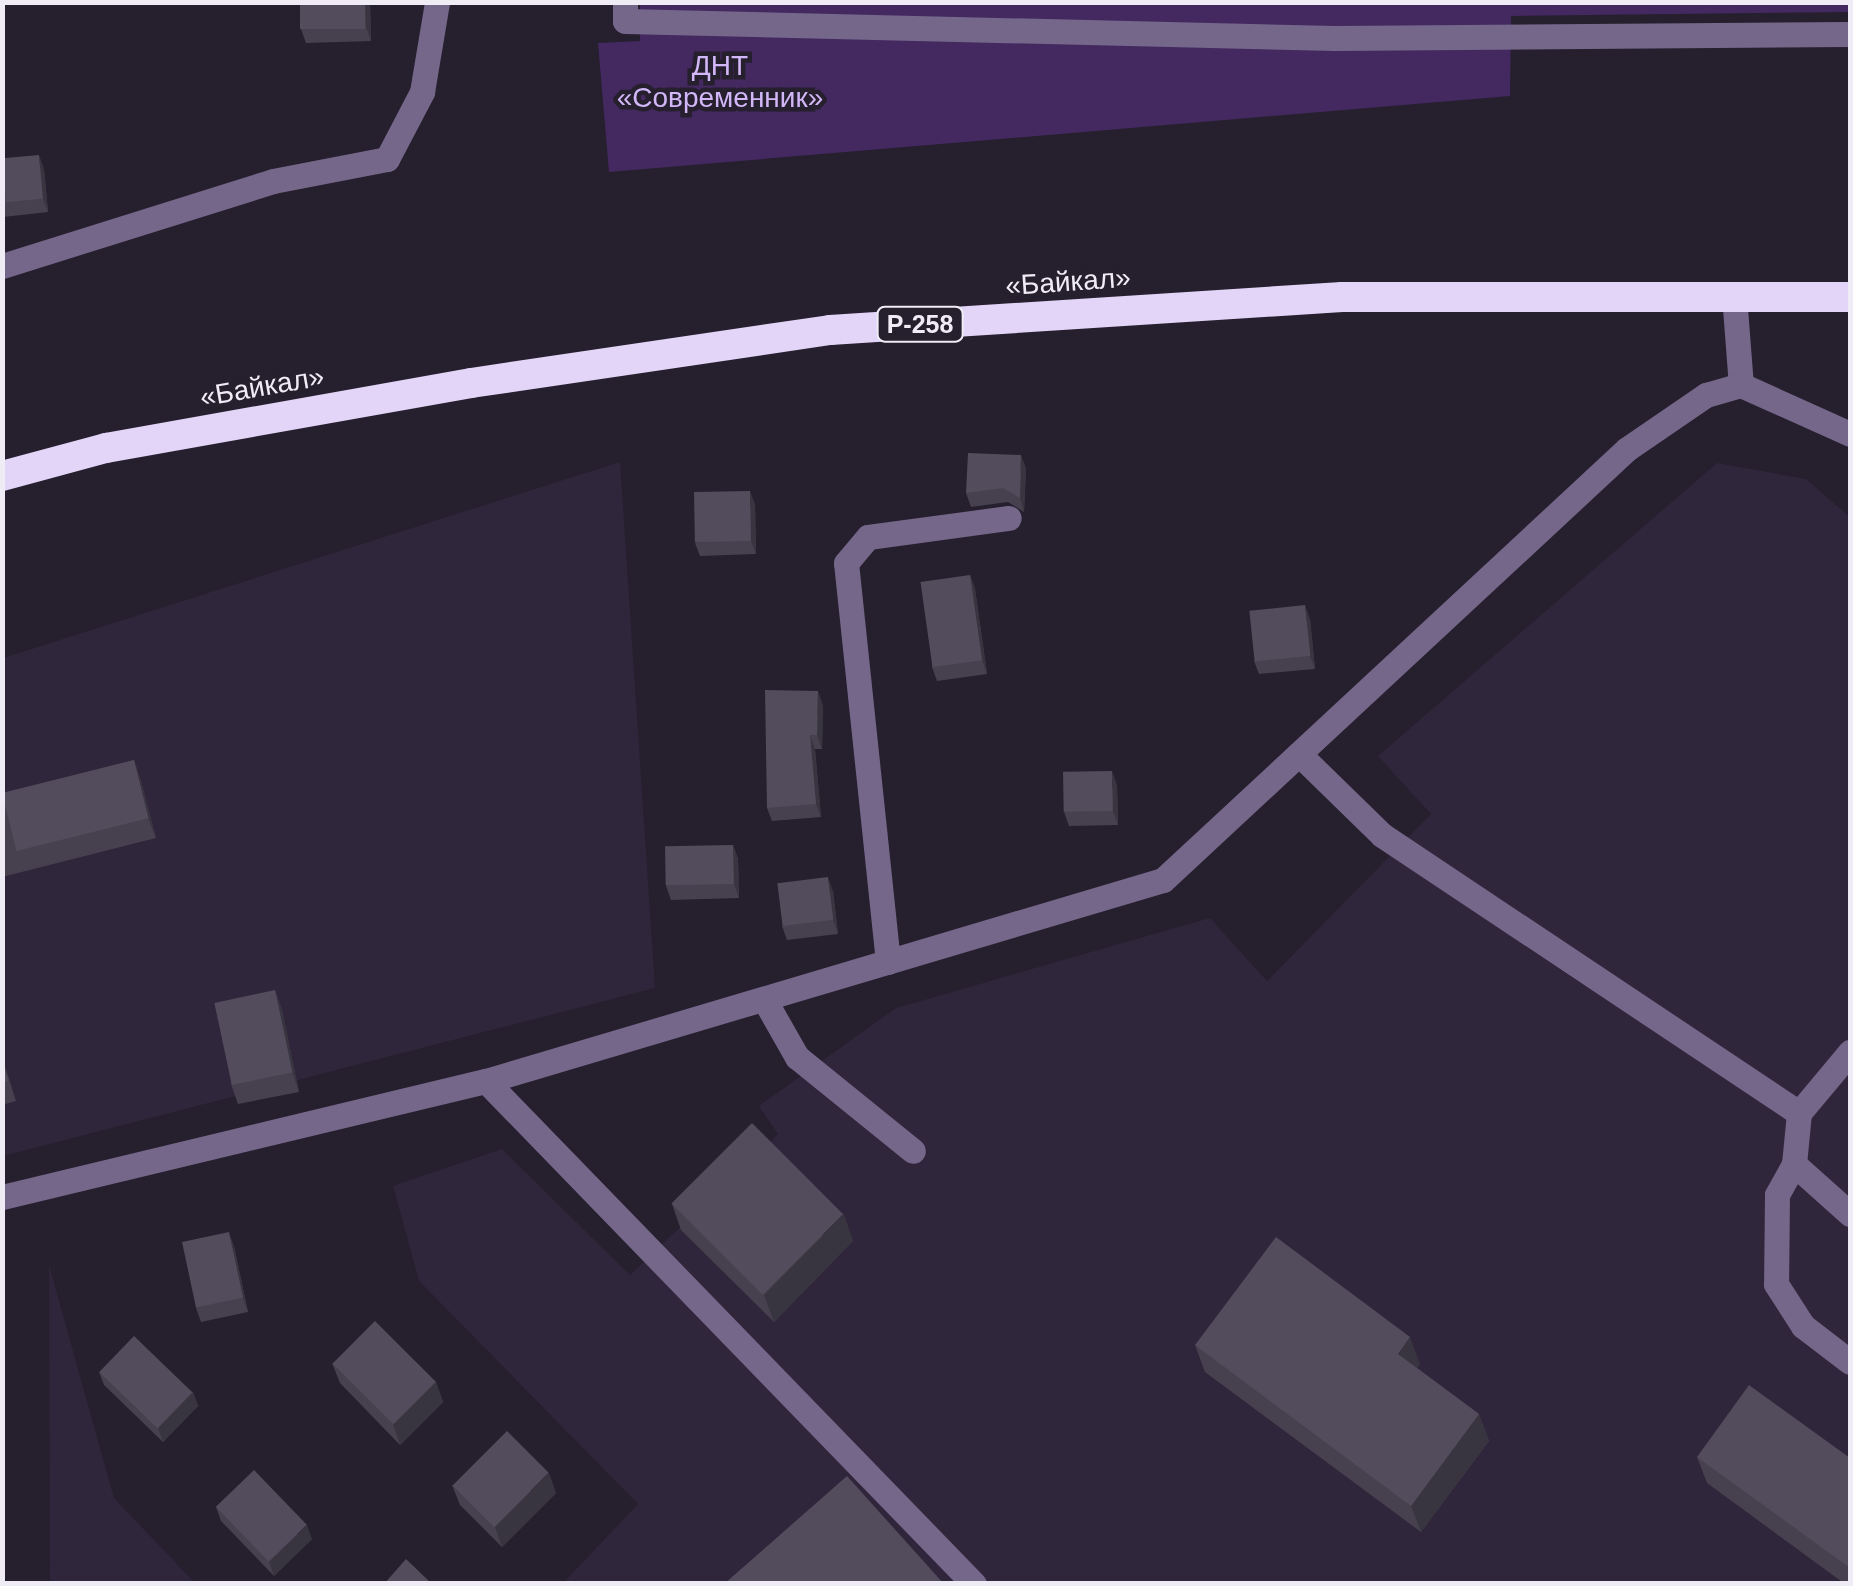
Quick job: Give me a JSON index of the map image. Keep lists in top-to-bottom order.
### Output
{
  "streets": {
    "highway": ["«Байкал»", "Р-258"]
  },
  "parks": ["ДНТ «Современник»"]
}
